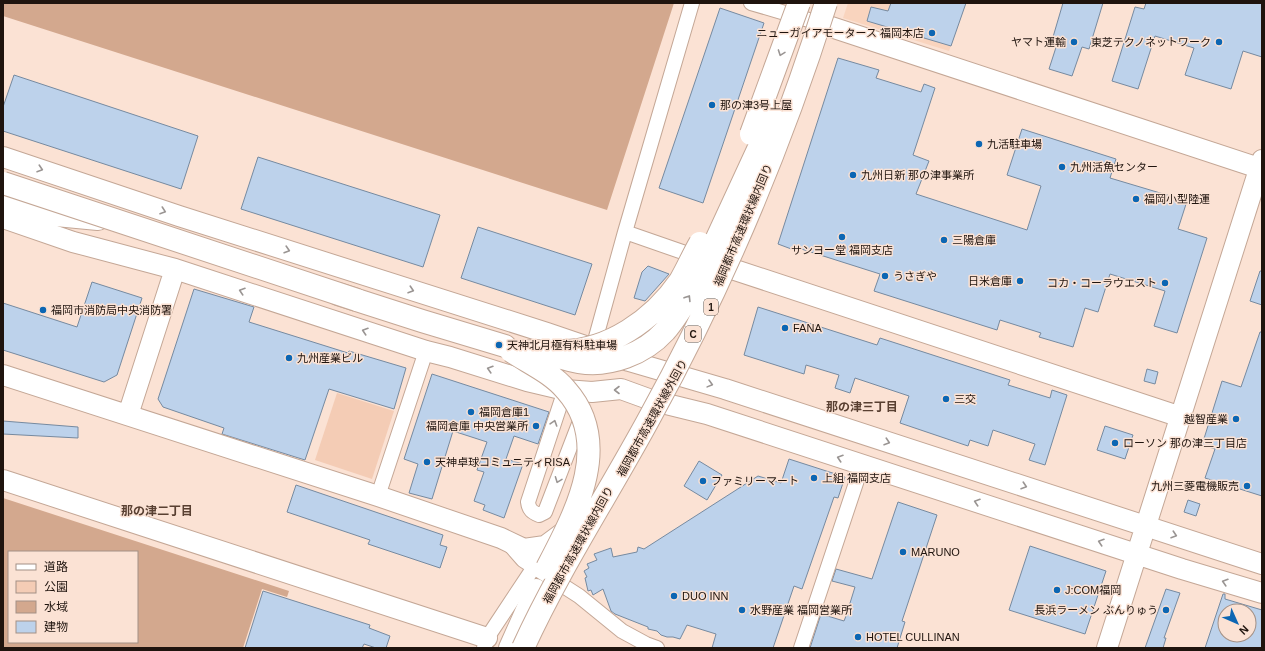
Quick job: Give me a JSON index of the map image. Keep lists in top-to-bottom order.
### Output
{
  "streets": {
    "highway": [
      "福岡都市高速環状線内回り",
      "1",
      "C",
      "福岡都市高速環状線外回り"
    ]
  },
  "districts": ["那の津三丁目", "那の津二丁目"],
  "places": [
    "ニューガイアモータース 福岡本店",
    "ヤマト運輸",
    "東芝テクノネットワーク",
    "那の津3号上屋",
    "九活駐車場",
    "九州活魚センター",
    "九州日新 那の津事業所",
    "福岡小型陸運",
    "サンヨー堂 福岡支店",
    "三陽倉庫",
    "うさぎや",
    "日米倉庫",
    "コカ・コーラウエスト",
    "福岡市消防局中央消防署",
    "FANA",
    "天神北月極有料駐車場",
    "九州産業ビル",
    "三交",
    "福岡倉庫1",
    "越智産業",
    "福岡倉庫 中央営業所",
    "ローソン 那の津三丁目店",
    "天神卓球コミュニティRISA",
    "上組 福岡支店",
    "ファミリーマート",
    "九州三菱電機販売",
    "MARUNO",
    "J:COM福岡",
    "DUO INN",
    "水野産業 福岡営業所",
    "長浜ラーメン ぶんりゅう",
    "HOTEL CULLINAN"
  ],
  "legend": [
    "道路",
    "公園",
    "水域",
    "建物"
  ],
  "north": "bottom right"
}
